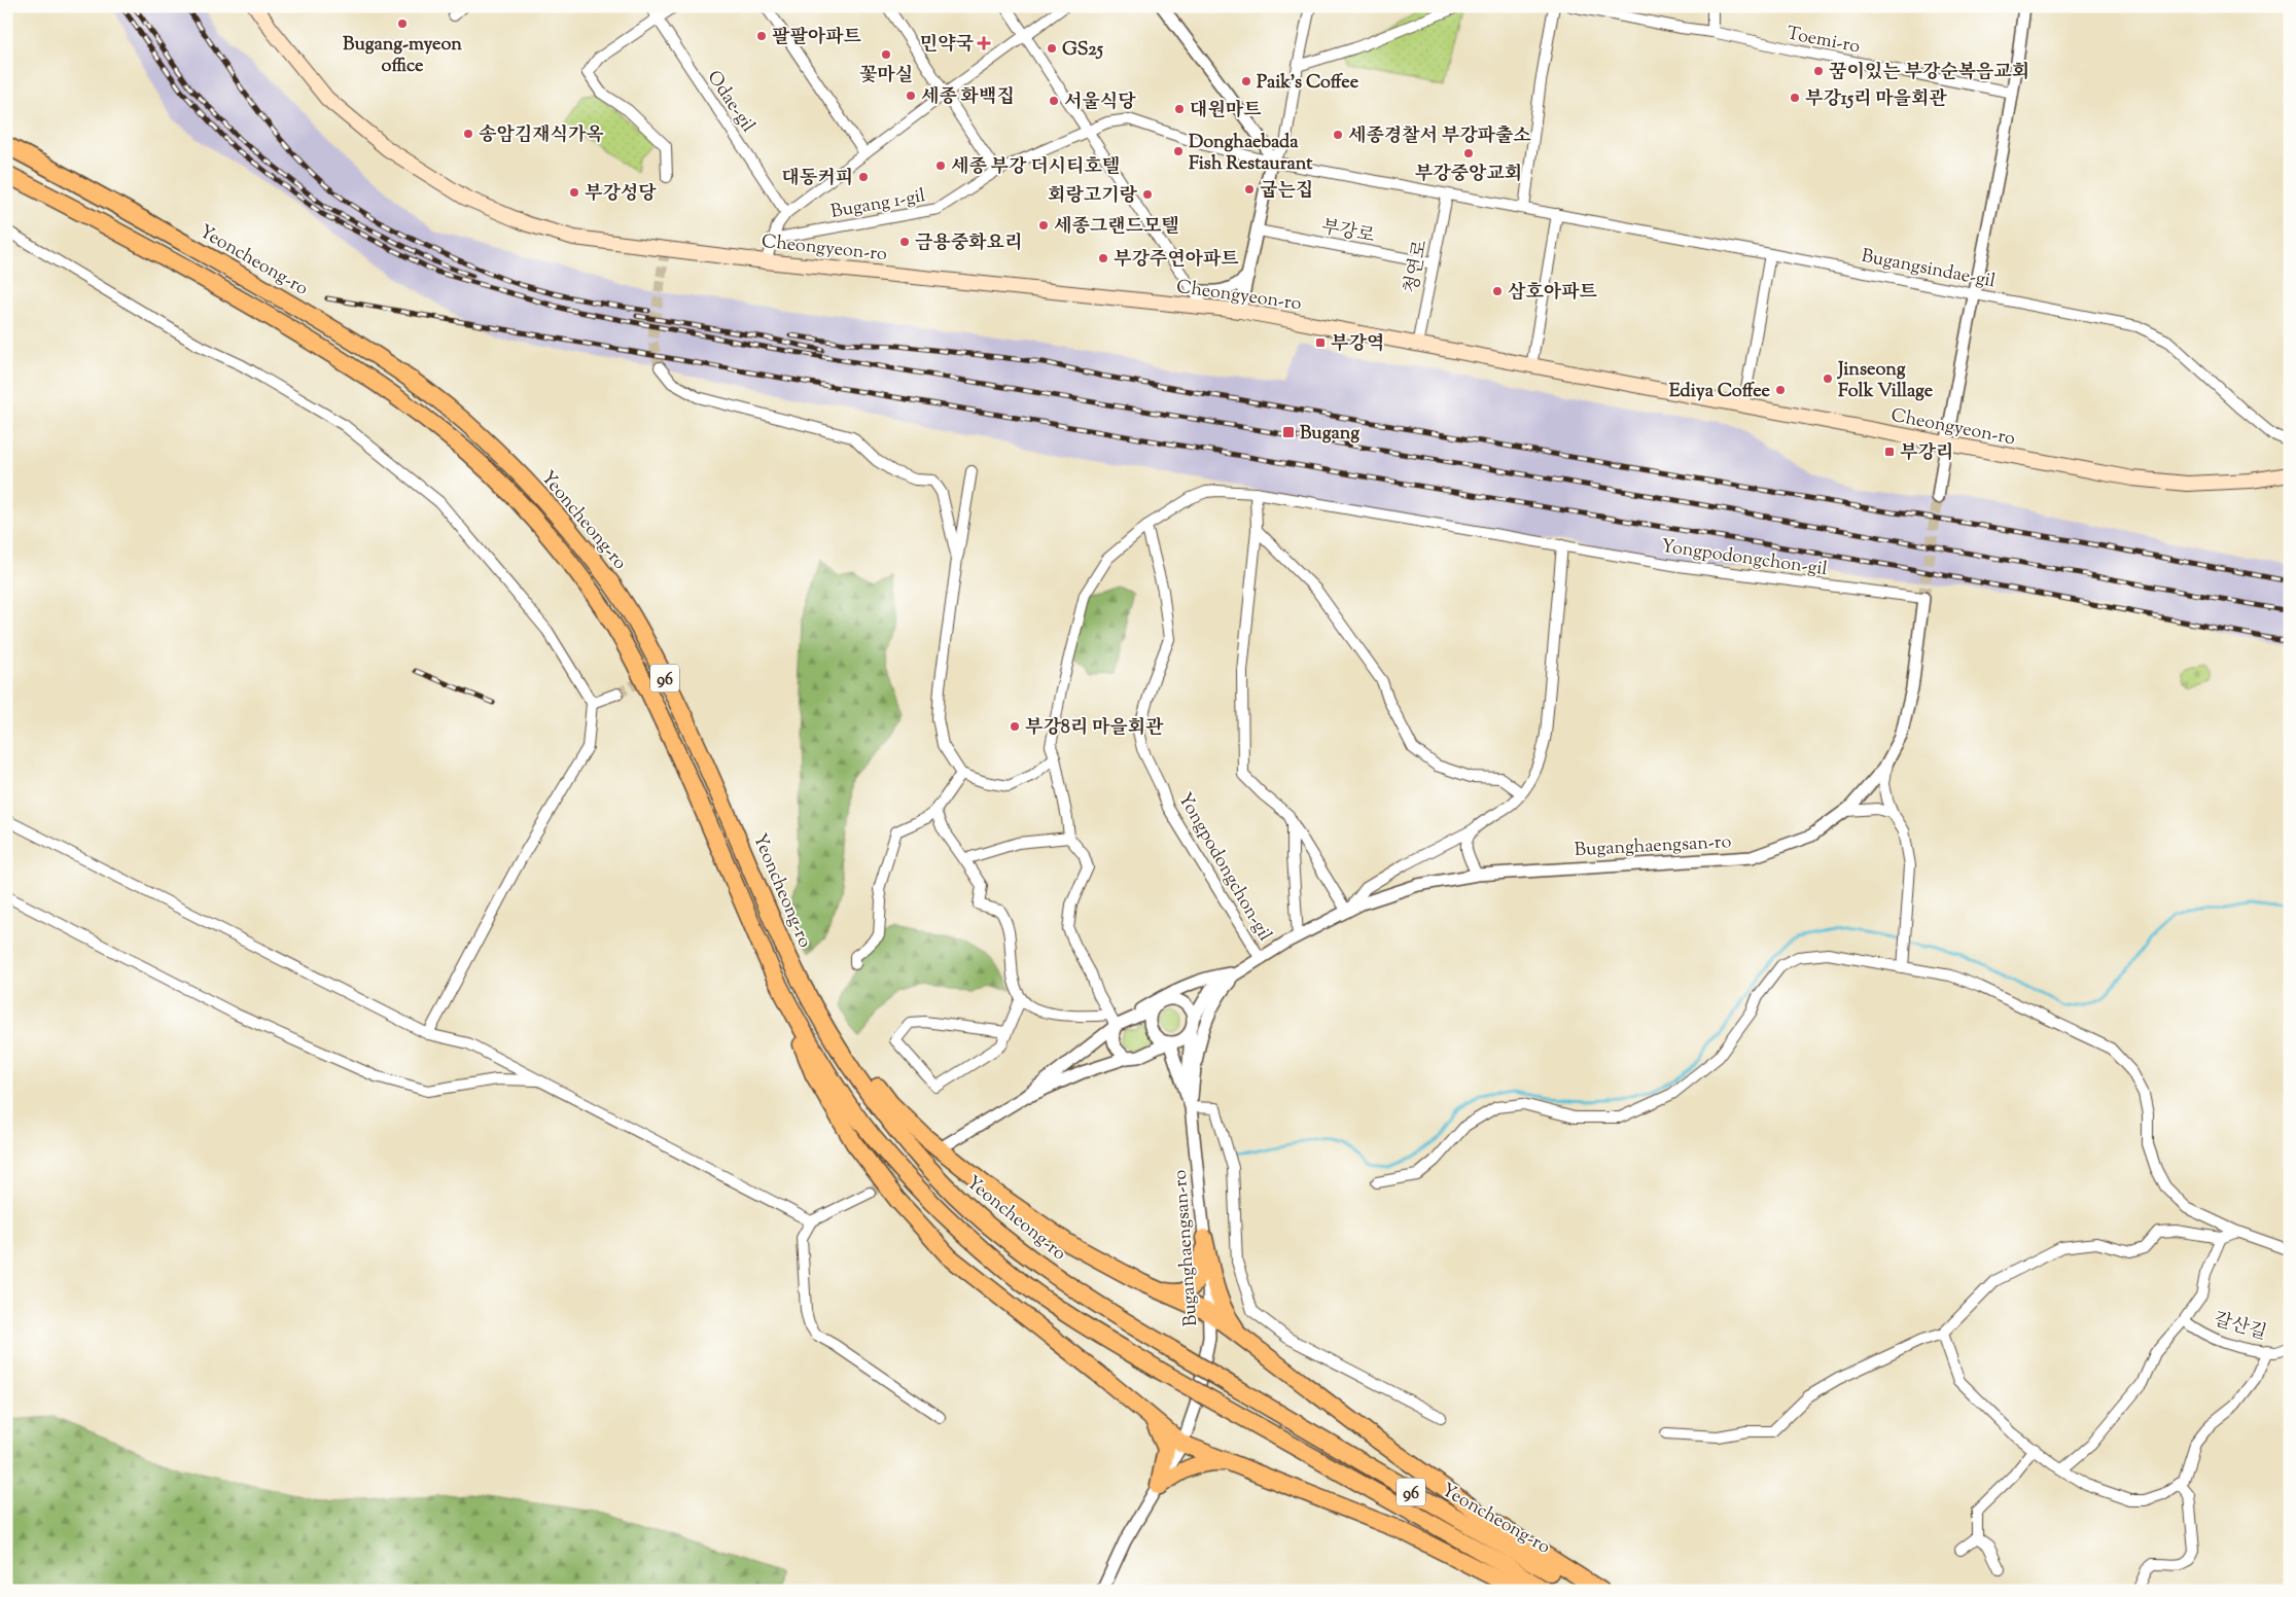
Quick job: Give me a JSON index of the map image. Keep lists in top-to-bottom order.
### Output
{
  "streets": {
    "highway": ["Yeoncheong-ro", "96"],
    "main road": ["Cheongyeon-ro"],
    "street": [
      "Toemi-ro",
      "Odae-gil",
      "Bugang 1-gil",
      "부강로",
      "청연로",
      "Bugangsindae-gil",
      "Yongpodongchon-gil",
      "Buganghaengsan-ro",
      "갈산길"
    ]
  },
  "crossings": [
    ["Bugang 1-gil", "Bugangsindae-gil"],
    ["부강로", "청연로"],
    ["Cheongyeon-ro", "청연로"],
    ["청연로", "Bugangsindae-gil"],
    ["Yongpodongchon-gil", "Buganghaengsan-ro"]
  ],
  "places": {
    "other": [
      "Bugang-myeon office",
      "팔팔아파트",
      "GS25",
      "꽃마실",
      "꿈이있는 부강순복음교회",
      "Paik's Coffee",
      "세종 화백집",
      "부강15리 마을회관",
      "서울식당",
      "대원마트",
      "송암김재식가옥",
      "세종경찰서 부강파출소",
      "Donghaebada Fish Restaurant",
      "부강중앙교회",
      "세종 부강 더시티호텔",
      "대동커피",
      "굽는집",
      "부강성당",
      "회랑고기랑",
      "세종그랜드모텔",
      "금용중화요리",
      "부강주연아파트",
      "삼호아파트",
      "Jinseong Folk Village",
      "Ediya Coffee",
      "부강8리 마을회관"
    ],
    "health": ["민약국"],
    "transit": ["부강역", "Bugang", "부강리"]
  }
}
